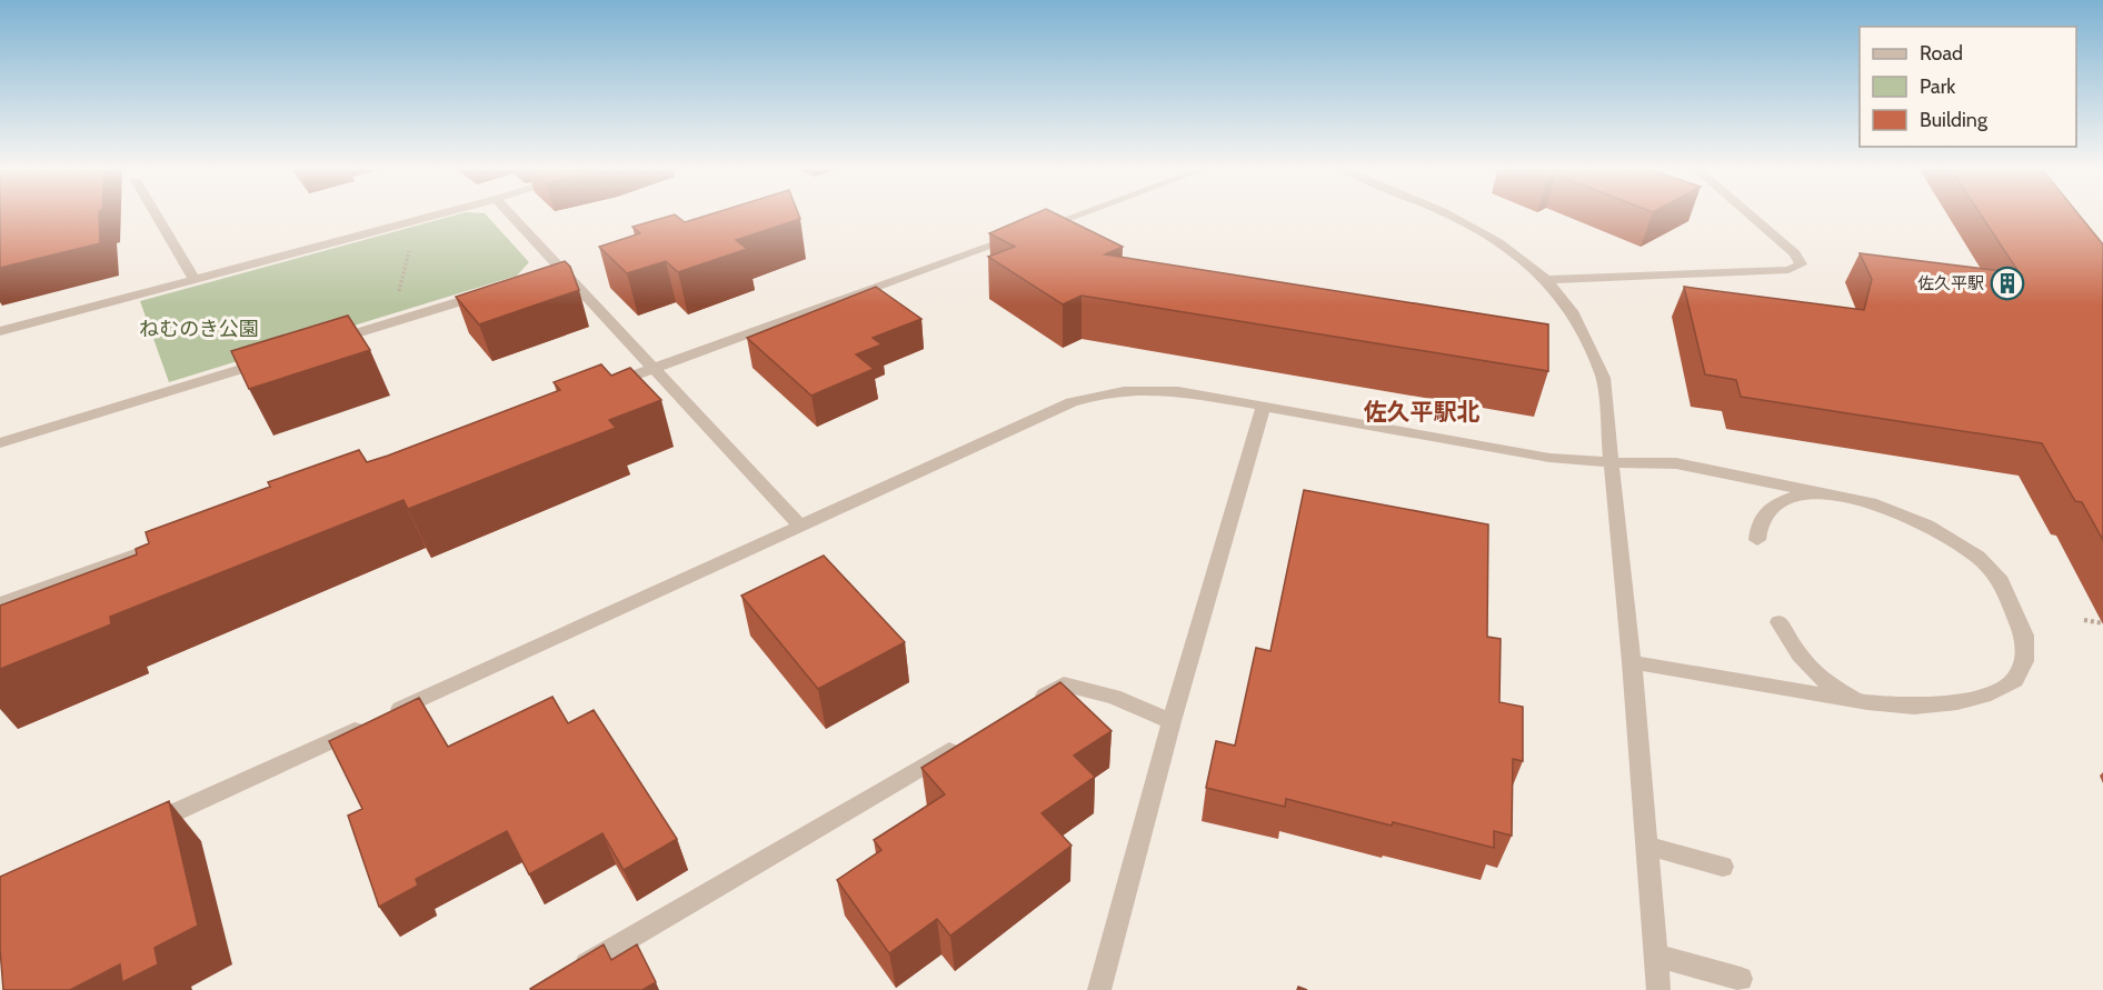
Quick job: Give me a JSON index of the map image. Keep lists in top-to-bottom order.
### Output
{
  "districts": ["佐久平駅北"],
  "parks": ["ねむのき公園"],
  "places": {
    "building": ["佐久平駅"]
  },
  "legend": ["Road", "Park", "Building"]
}
